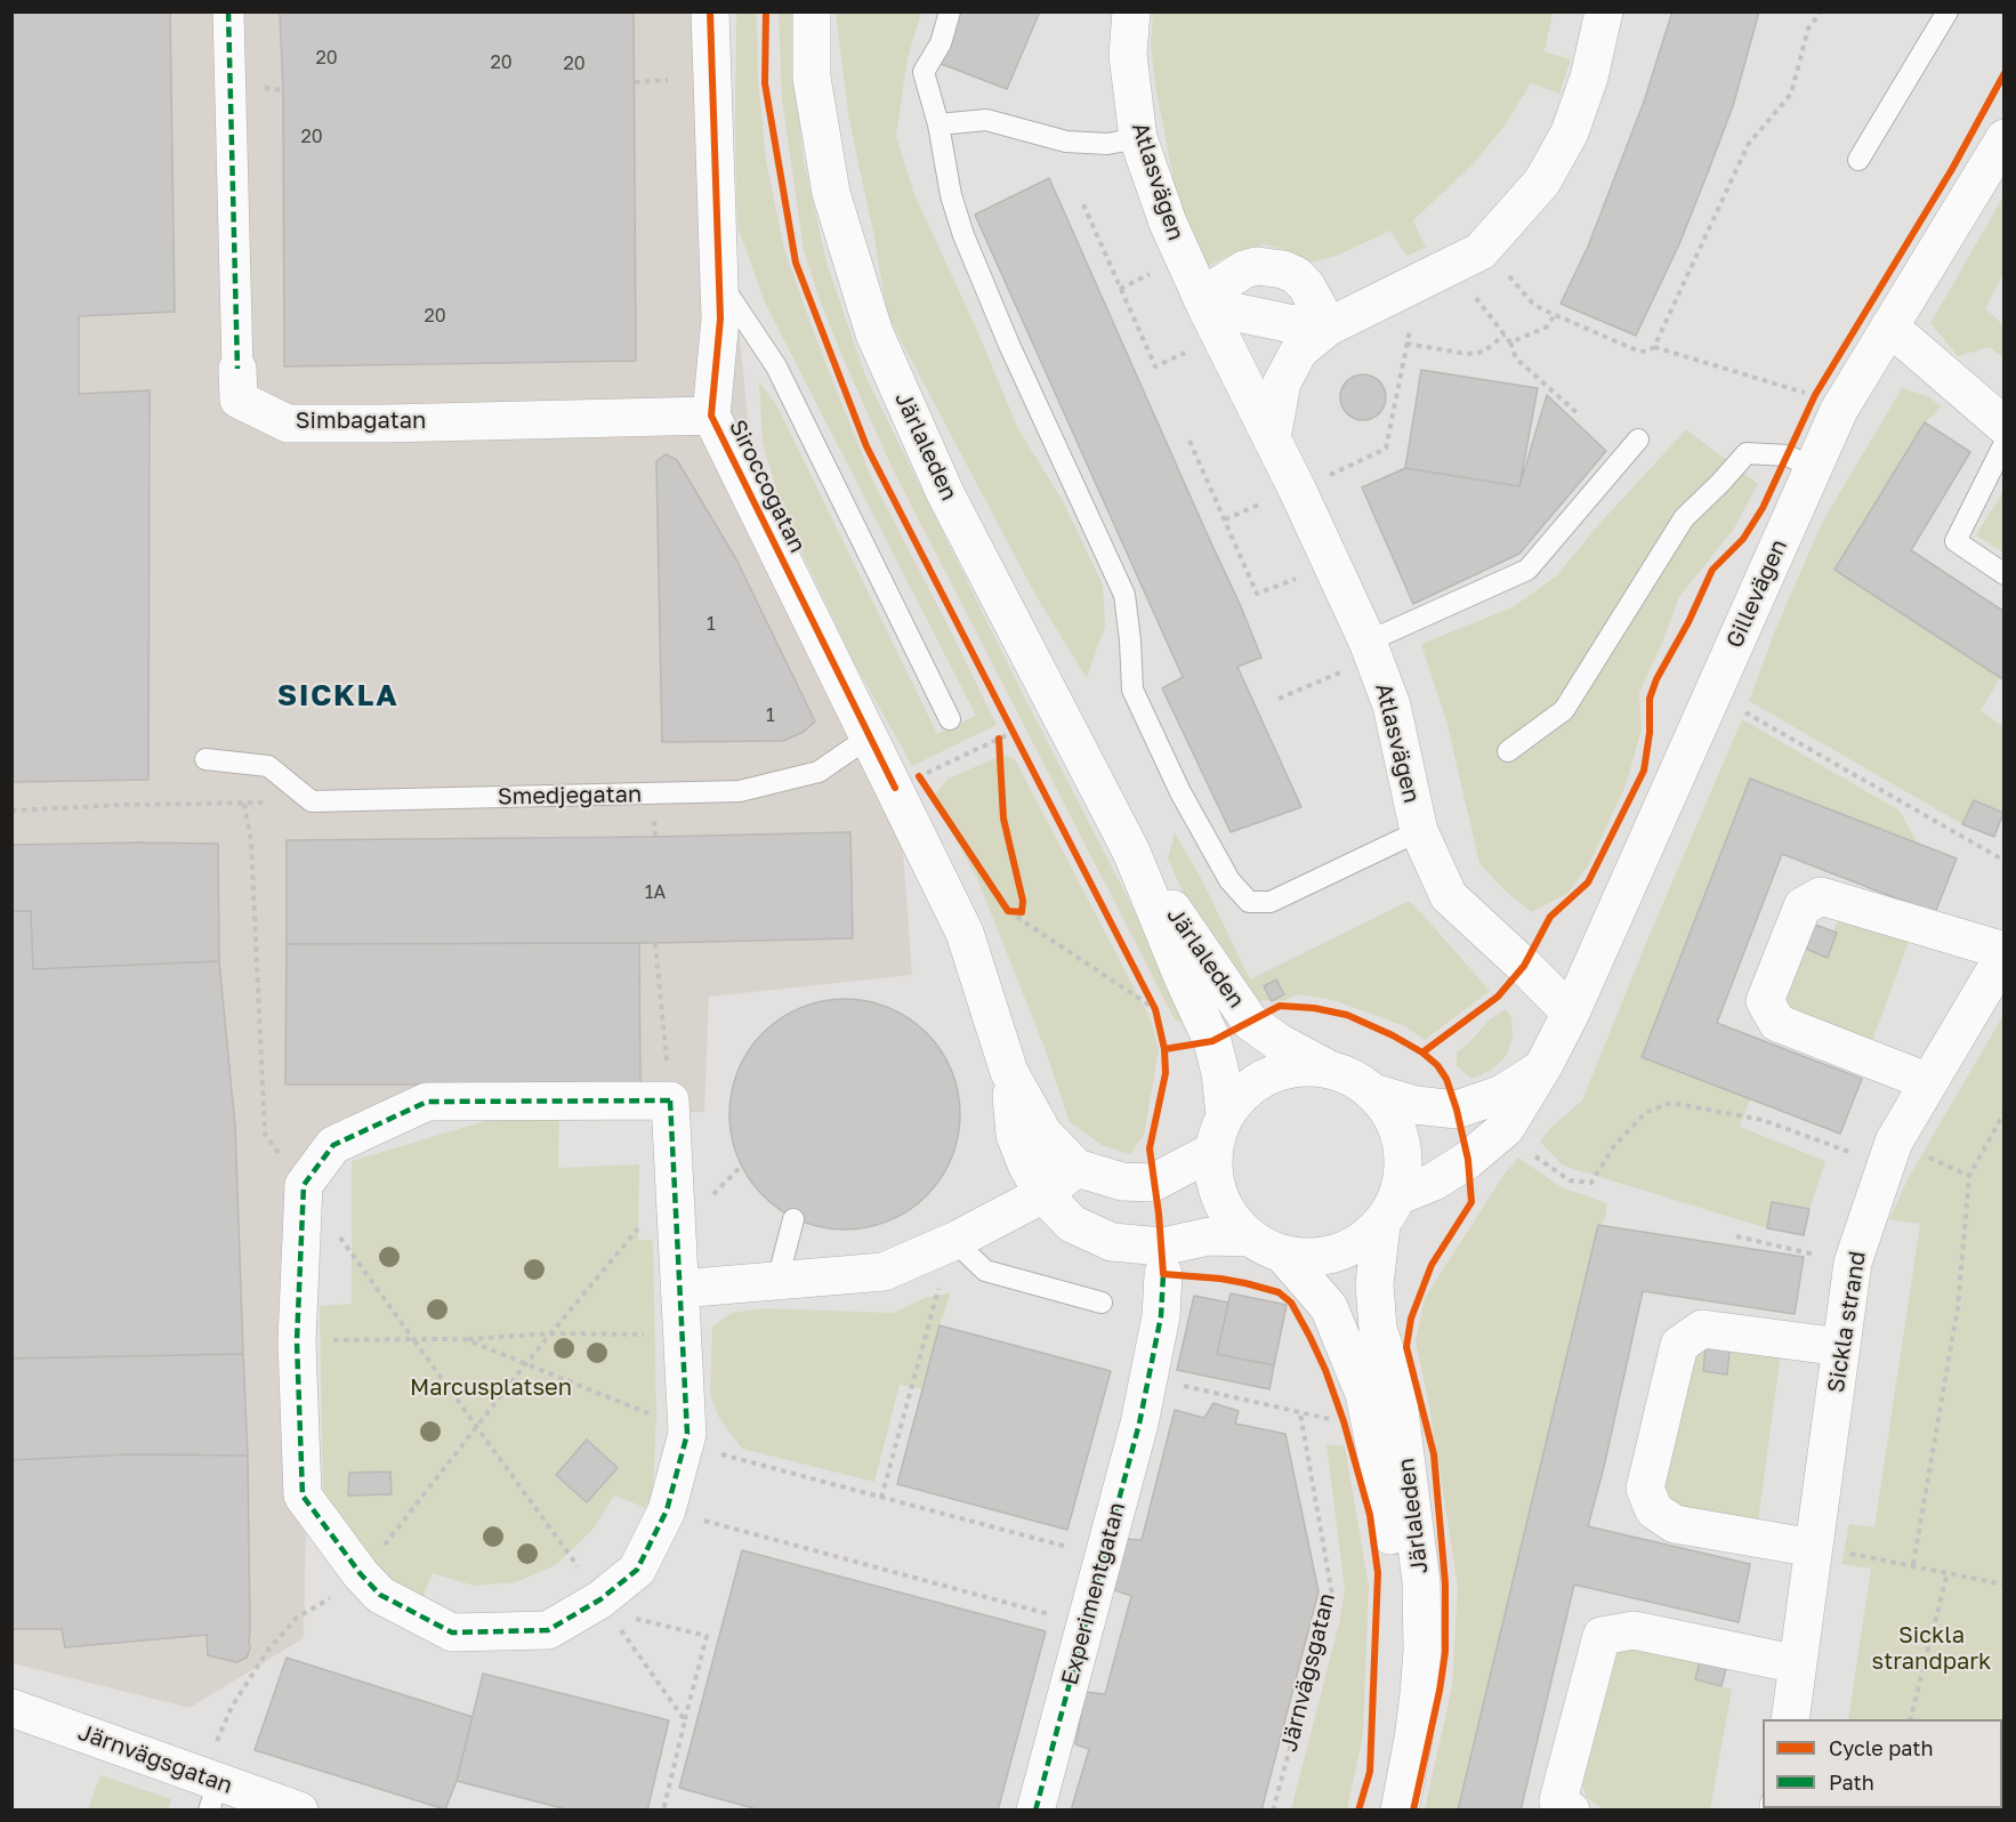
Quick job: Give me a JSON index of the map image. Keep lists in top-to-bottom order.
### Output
{
  "streets": {
    "street": [
      "Atlasvägen",
      "Simbagatan",
      "Järlaleden",
      "Siroccogatan",
      "Gillevägen",
      "Sickla strand",
      "Experimentgatan",
      "Järnvägsgatan"
    ],
    "lane": ["Smedjegatan"]
  },
  "crossings": [
    ["Atlasvägen", "Gillevägen"],
    ["Simbagatan", "Siroccogatan"],
    ["Järlaleden", "Siroccogatan"],
    ["Järlaleden", "Gillevägen"],
    ["Siroccogatan", "Gillevägen"],
    ["Siroccogatan", "Smedjegatan"]
  ],
  "districts": ["SICKLA"],
  "parks": ["Marcusplatsen", "Sickla strandpark"],
  "house_numbers": [
    "20",
    "20",
    "20",
    "20",
    "20",
    "1",
    "1",
    "1A"
  ],
  "legend": ["Cycle path", "Path"]
}
